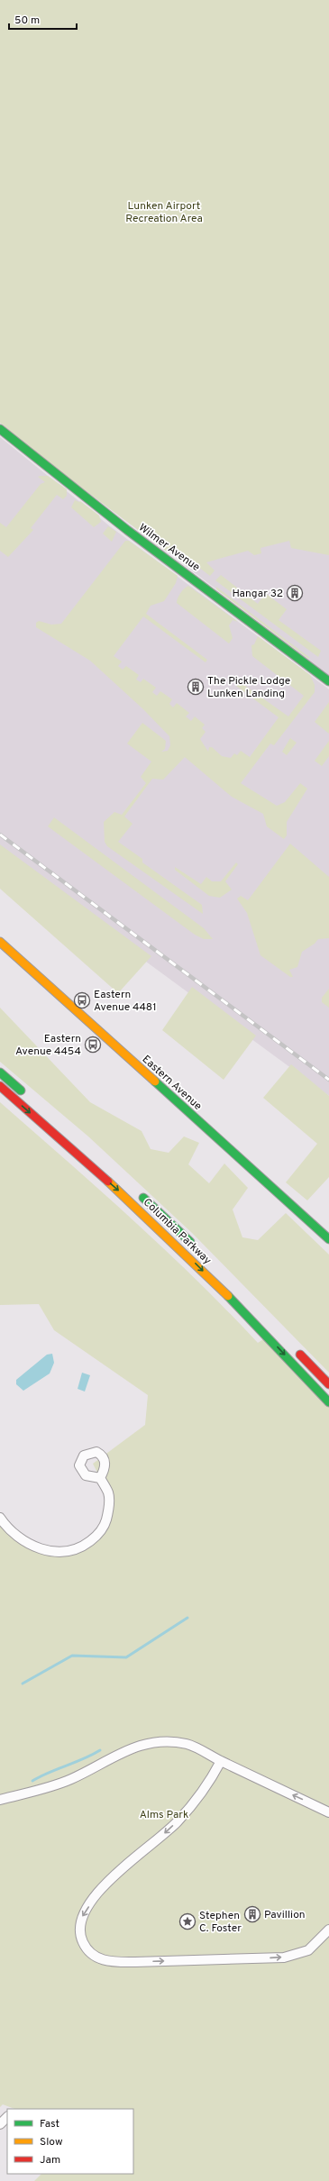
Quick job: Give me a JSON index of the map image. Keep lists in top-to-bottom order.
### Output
{
  "streets": {
    "main road": ["Wilmer Avenue", "Eastern Avenue", "Columbia Parkway"]
  },
  "parks": ["Lunken Airport Recreation Area", "Alms Park"],
  "places": {
    "building": ["Hangar 32", "The Pickle Lodge Lunken Landing", "Pavillion"],
    "bus stop": ["Eastern Avenue 4481", "Eastern Avenue 4454"],
    "place": ["Stephen C. Foster"]
  },
  "legend": ["Fast", "Slow", "Jam"],
  "scale_bar": "50 m"
}
